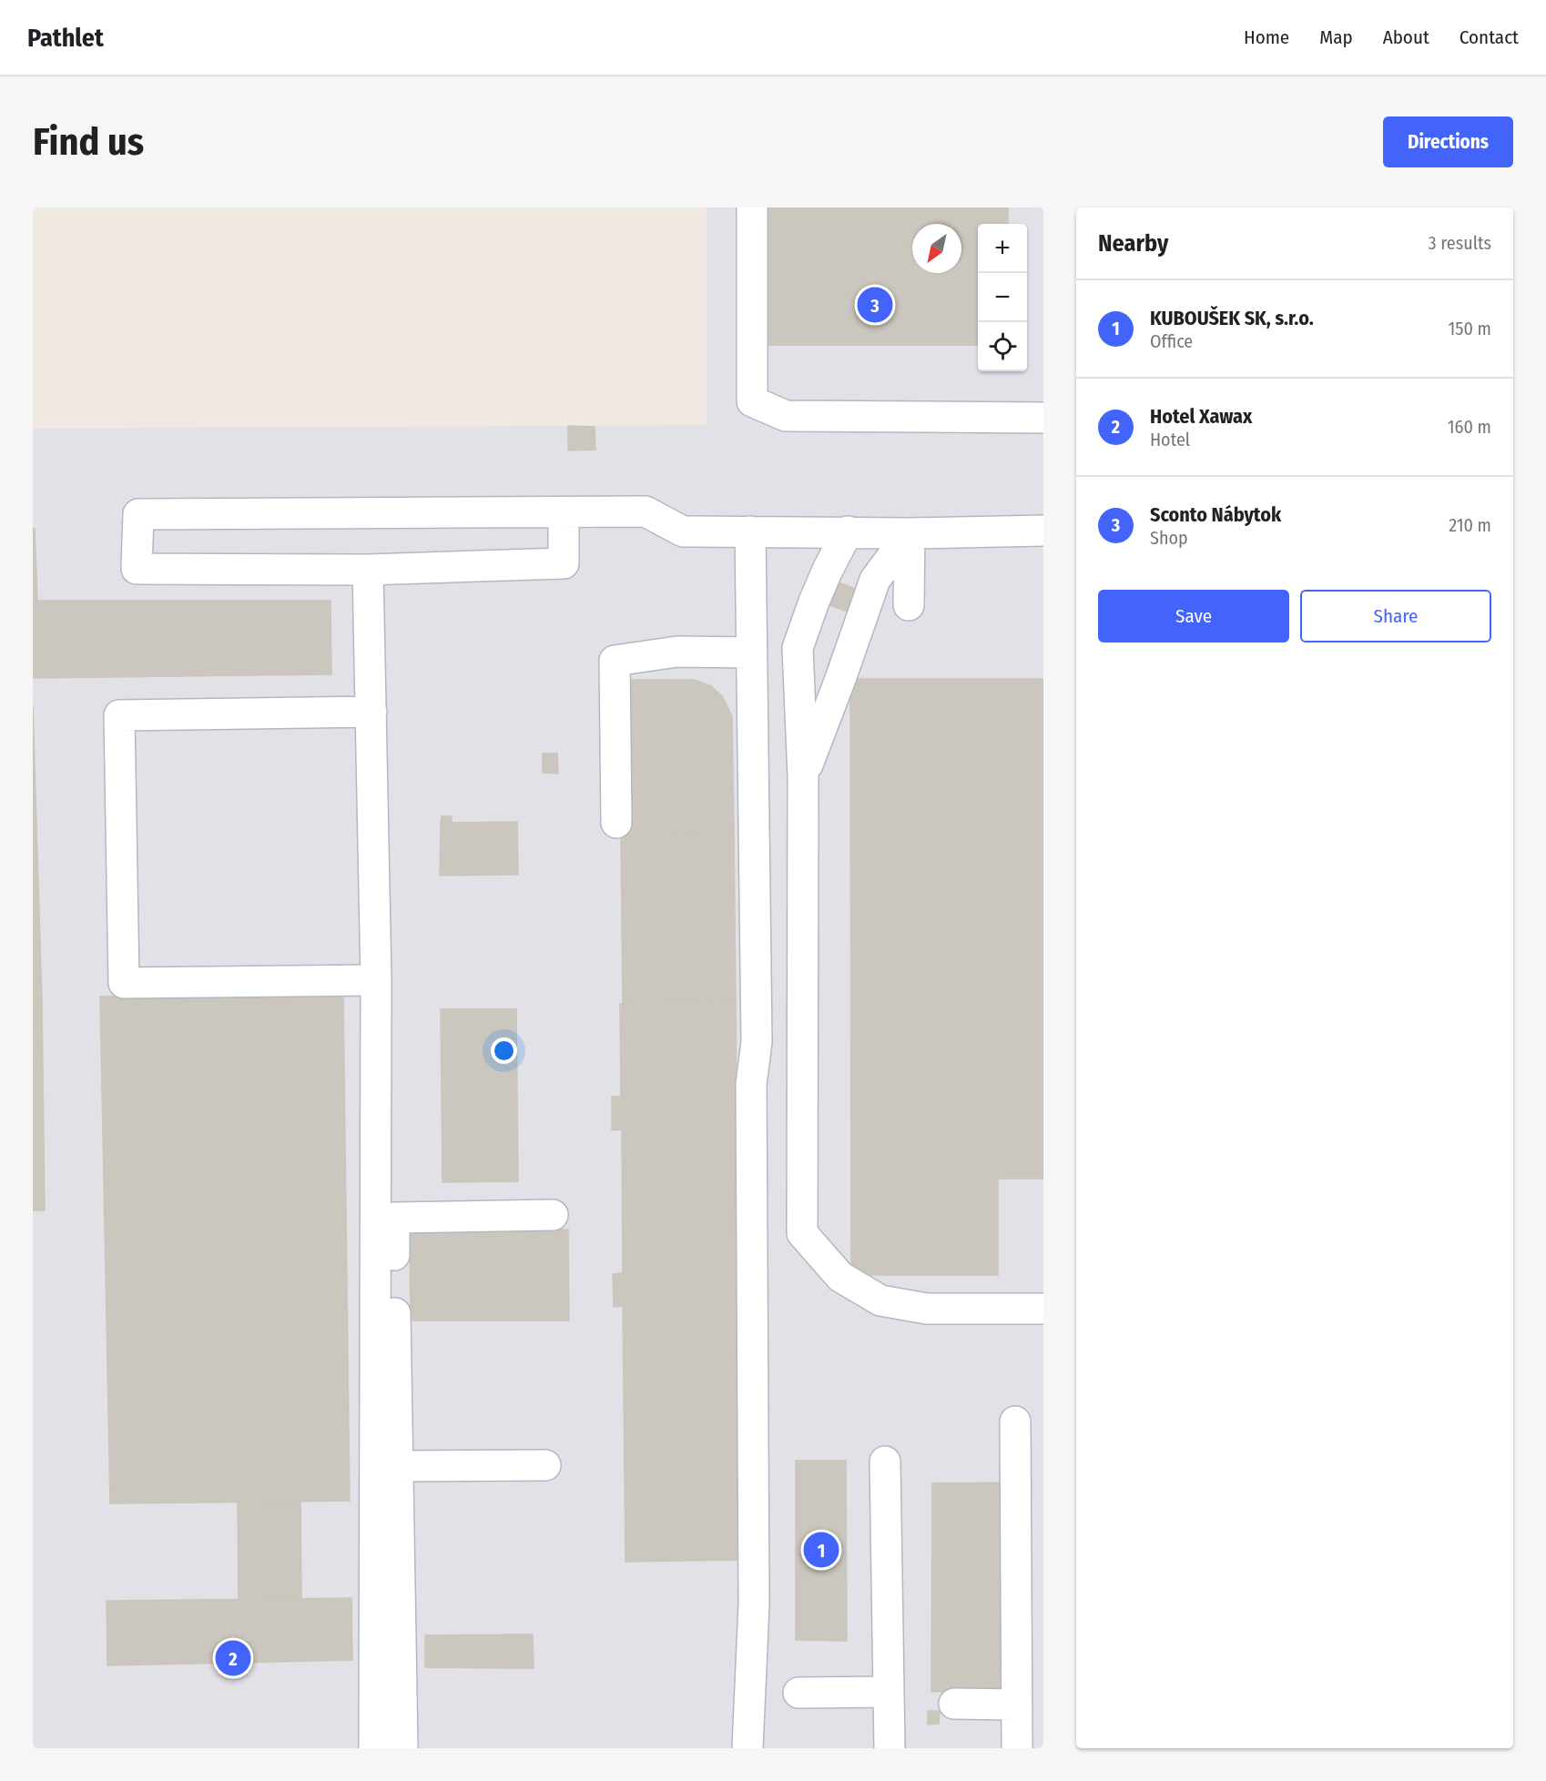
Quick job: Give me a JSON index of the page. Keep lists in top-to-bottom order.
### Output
{
  "north": "bottom left",
  "page": {
    "header": "Pathlet",
    "nav": [
      "Home",
      "Map",
      "About",
      "Contact"
    ],
    "buttons": [
      "Directions",
      ["Save", "Share"]
    ],
    "title": "Find us",
    "heading": ["Nearby", "3 results"],
    "map_buttons": ["+", "−"],
    "list": [
      {
        "mark": "1",
        "name": "KUBOUŠEK SK, s.r.o.",
        "note": "Office",
        "value": "150 m"
      },
      {
        "mark": "2",
        "name": "Hotel Xawax",
        "note": "Hotel",
        "value": "160 m"
      },
      {
        "mark": "3",
        "name": "Sconto Nábytok",
        "note": "Shop",
        "value": "210 m"
      }
    ],
    "pins": ["3", "1", "2"]
  }
}
